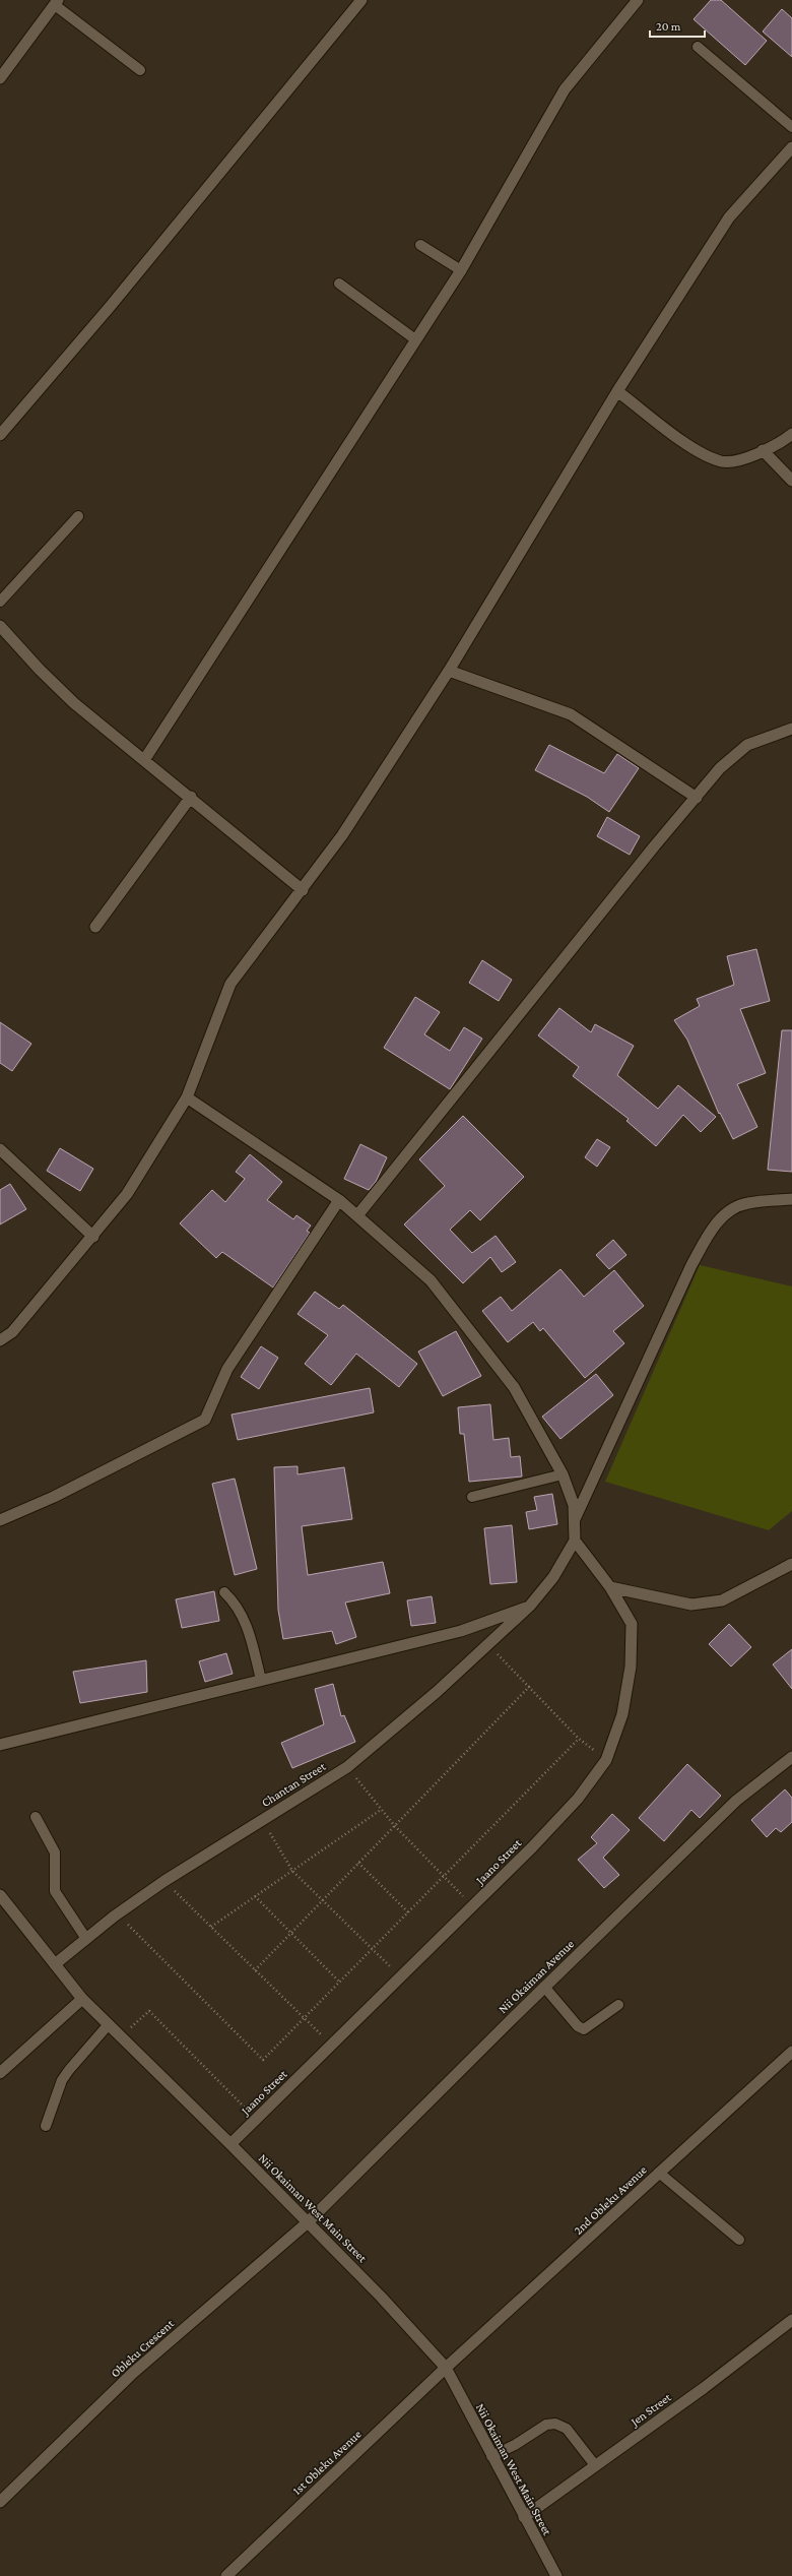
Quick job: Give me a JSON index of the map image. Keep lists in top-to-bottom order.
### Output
{
  "streets": {
    "street": [
      "Chantan Street",
      "Jaano Street",
      "Nii Okaiman Avenue",
      "2nd Obleku Avenue",
      "Nii Okaiman West Main Street",
      "Obleku Crescent",
      "Jen Street",
      "1st Obleku Avenue"
    ]
  },
  "crossings": [
    ["Chantan Street", "Jaano Street"],
    ["Chantan Street", "Nii Okaiman West Main Street"],
    ["Jaano Street", "Nii Okaiman West Main Street"],
    ["Nii Okaiman Avenue", "Nii Okaiman West Main Street"],
    ["Nii Okaiman Avenue", "Obleku Crescent"],
    ["2nd Obleku Avenue", "Nii Okaiman West Main Street"],
    ["2nd Obleku Avenue", "1st Obleku Avenue"],
    ["Nii Okaiman West Main Street", "Obleku Crescent"],
    ["Nii Okaiman West Main Street", "Jen Street"],
    ["Nii Okaiman West Main Street", "1st Obleku Avenue"]
  ],
  "scale_bar": "20 m"
}
